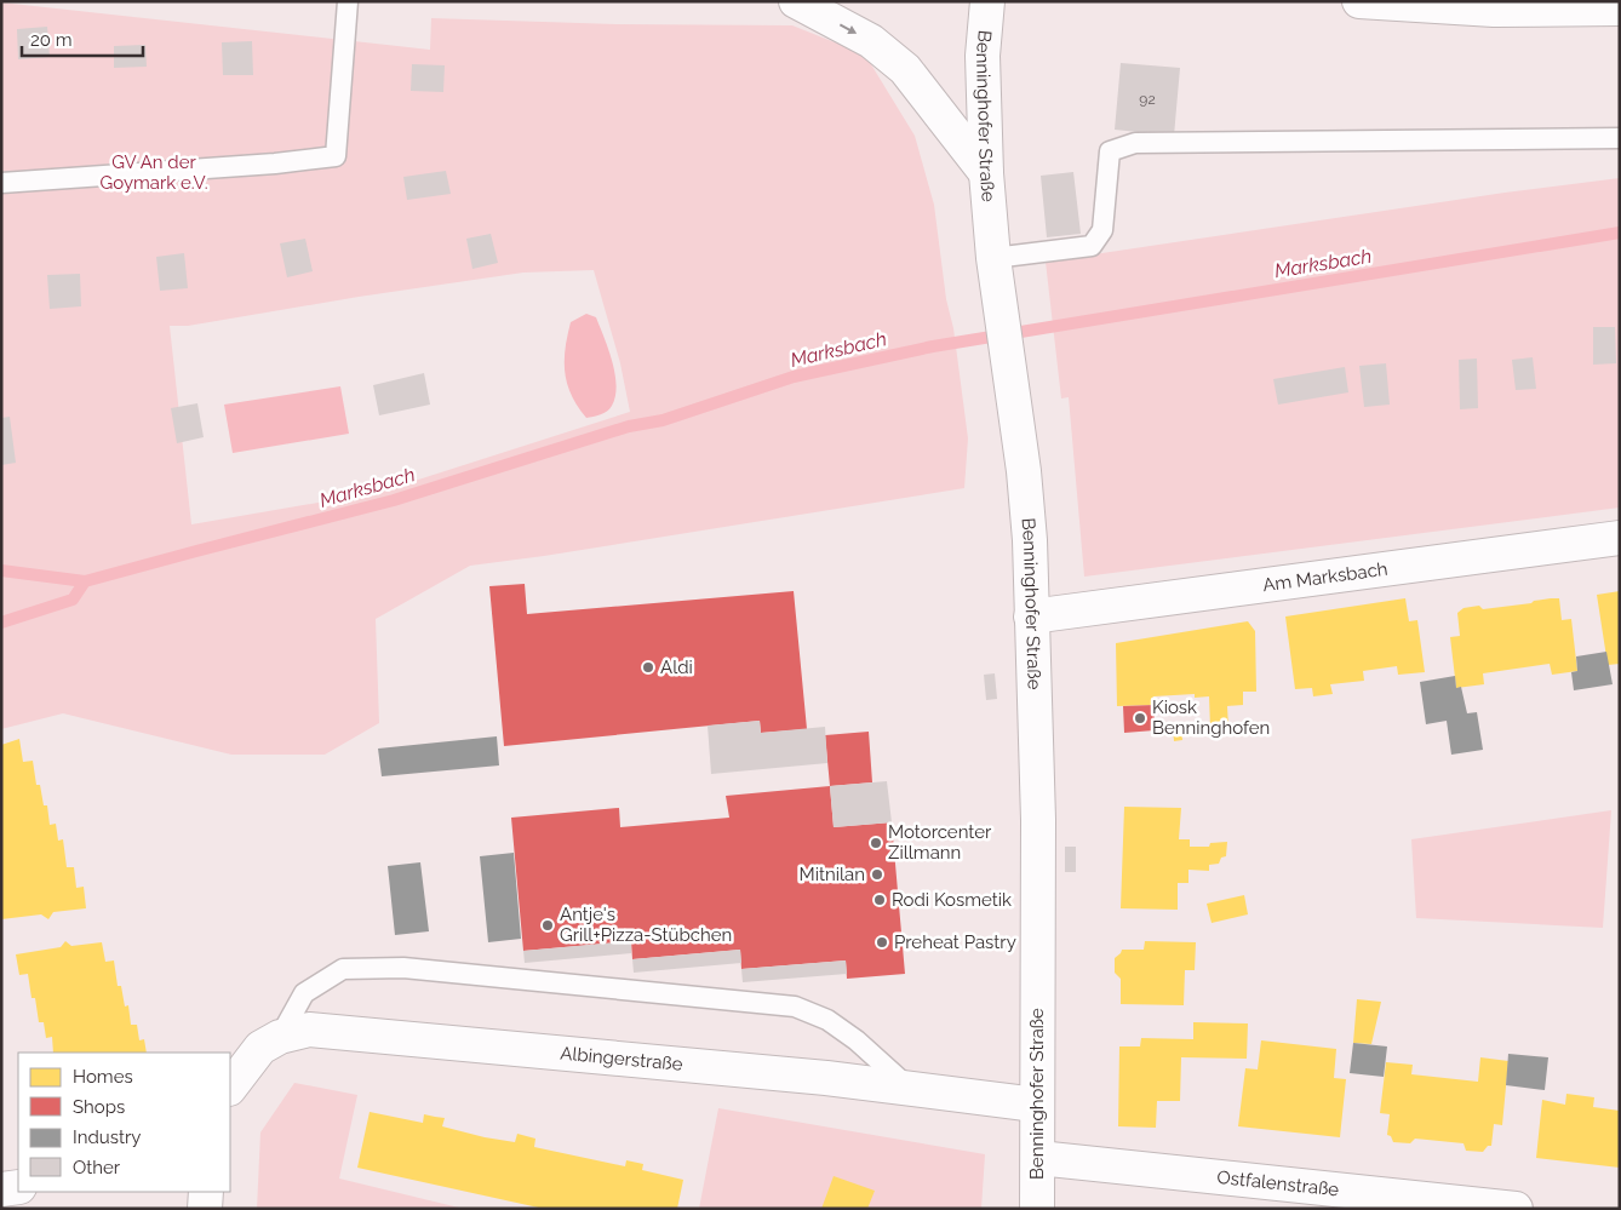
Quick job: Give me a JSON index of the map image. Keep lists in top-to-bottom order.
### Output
{
  "streets": {
    "street": [
      "Benninghofer Straße",
      "Am Marksbach",
      "Albingerstraße",
      "Ostfalenstraße"
    ]
  },
  "crossings": [
    ["Benninghofer Straße", "Am Marksbach"],
    ["Benninghofer Straße", "Albingerstraße"],
    ["Benninghofer Straße", "Ostfalenstraße"]
  ],
  "water": ["Marksbach"],
  "parks": ["GV An der Goymark e.V."],
  "places": [
    "Aldi",
    "Kiosk Benninghofen",
    "Motorcenter Zillmann",
    "Mitnilan",
    "Rodi Kosmetik",
    "Antje's Grill+Pizza-Stübchen",
    "Preheat Pastry"
  ],
  "house_numbers": ["92"],
  "legend": [
    "Homes",
    "Shops",
    "Industry",
    "Other"
  ],
  "scale_bar": "20 m"
}
